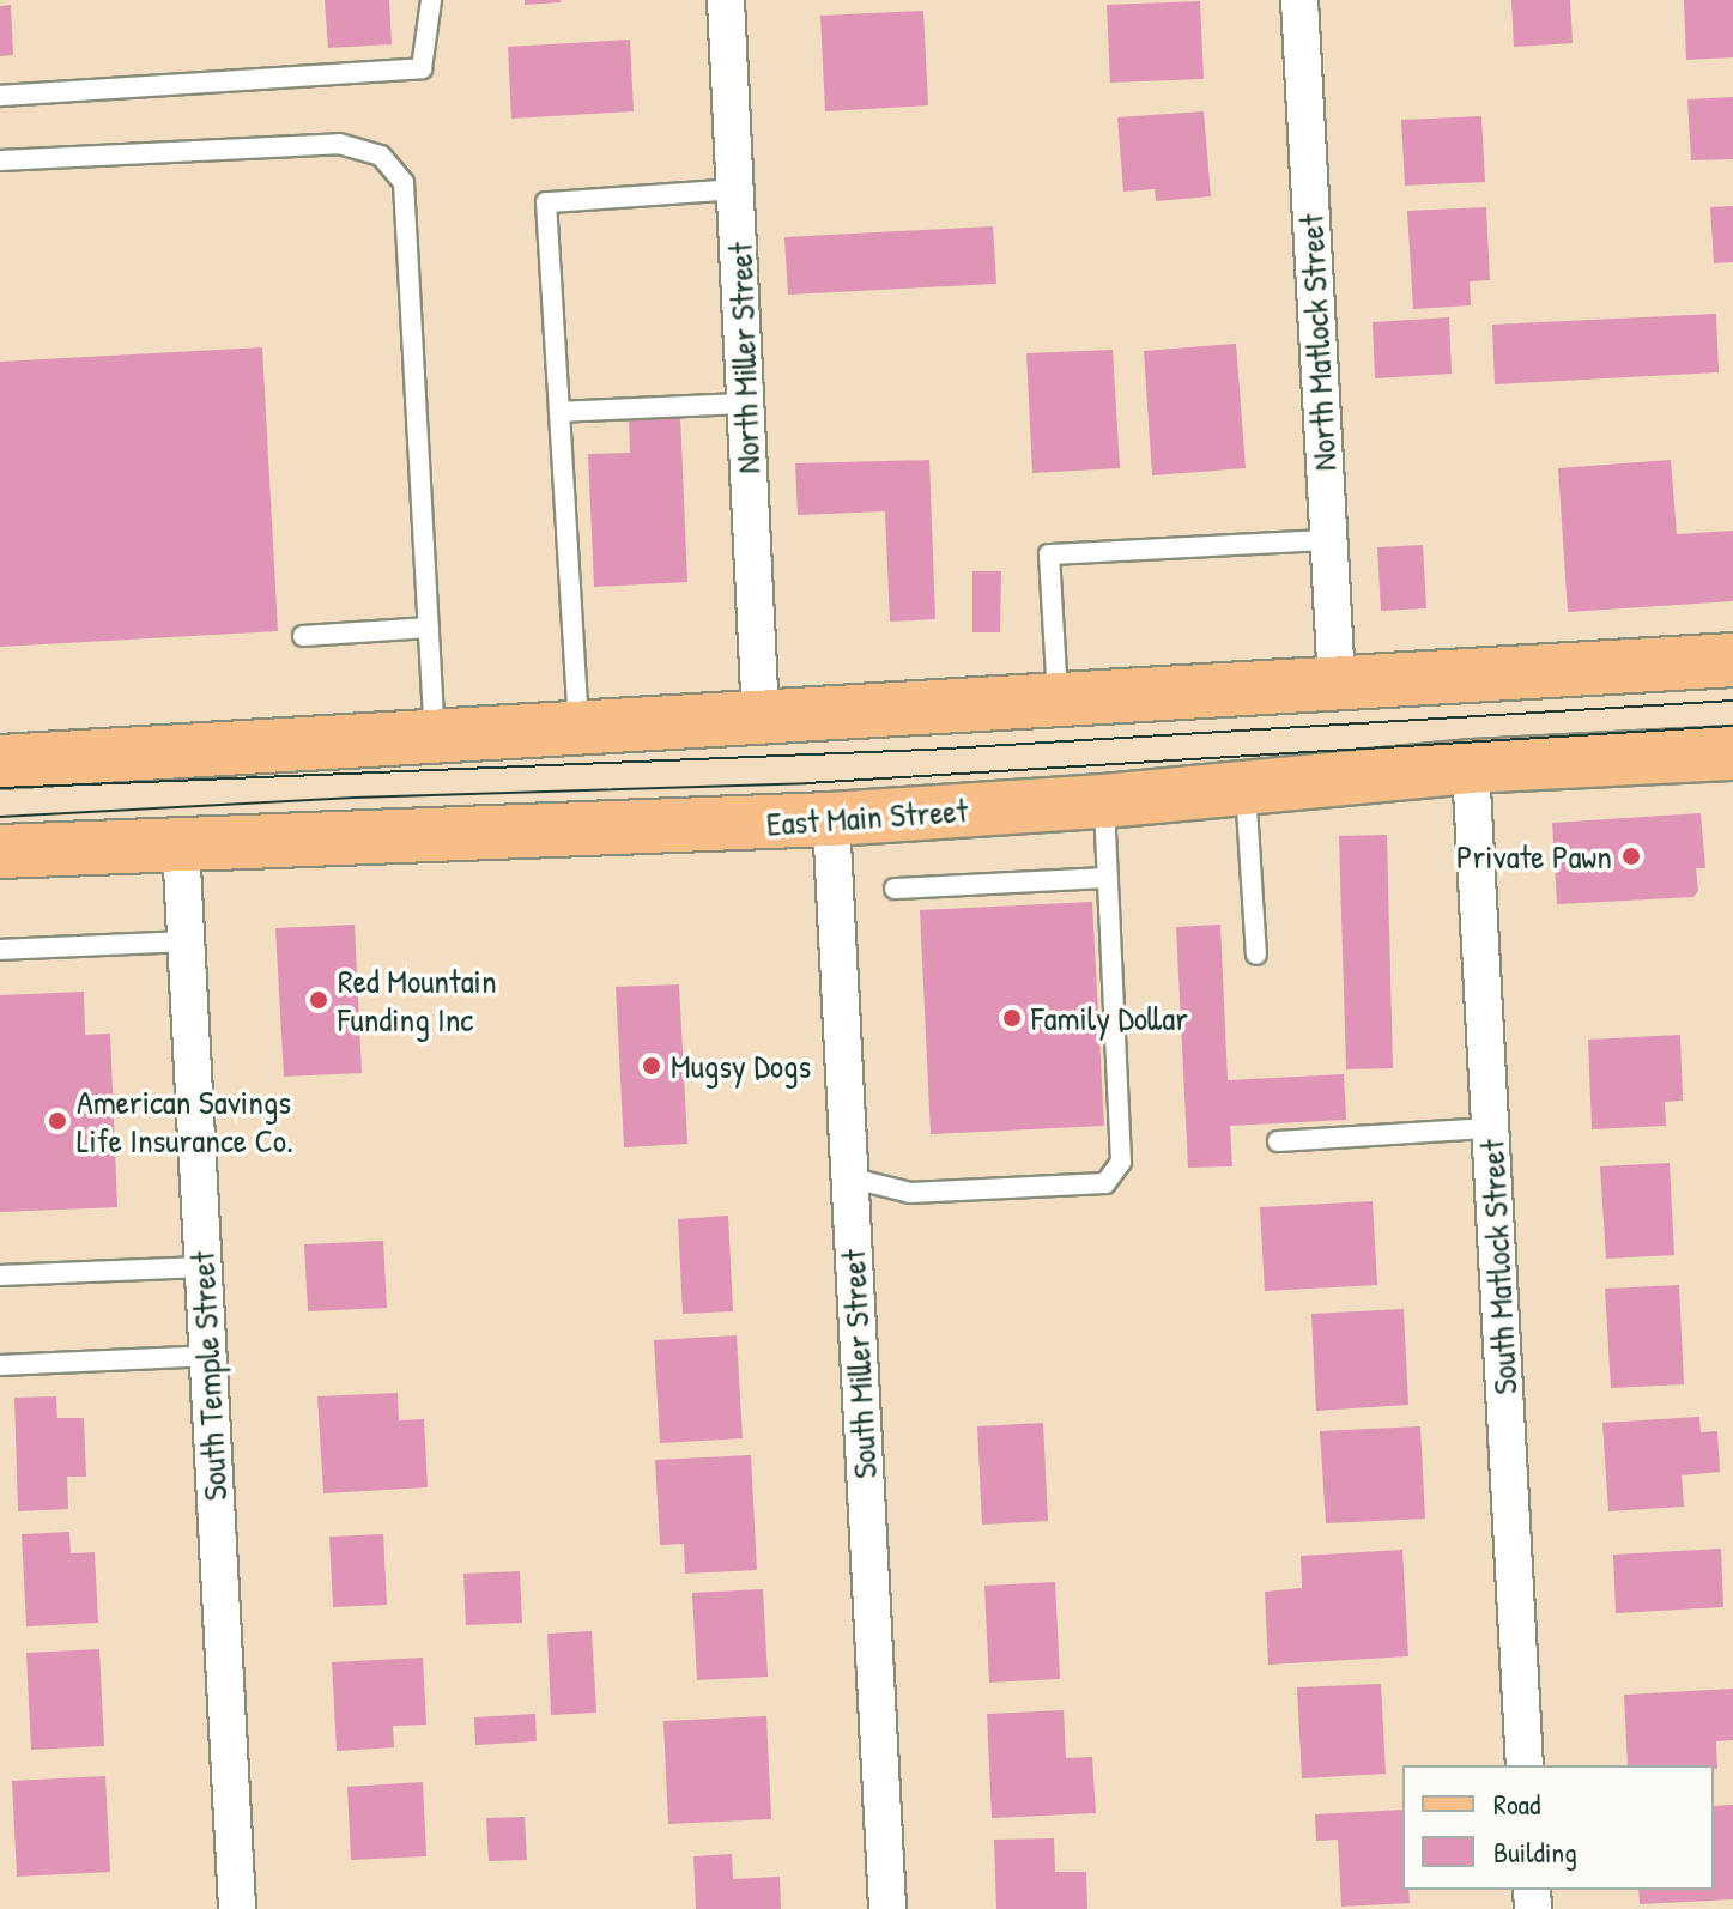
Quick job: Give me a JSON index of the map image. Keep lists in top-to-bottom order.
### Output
{
  "streets": {
    "main road": ["East Main Street"],
    "street": [
      "North Matlock Street",
      "North Miller Street",
      "South Matlock Street",
      "South Miller Street",
      "South Temple Street"
    ]
  },
  "crossings": [
    ["East Main Street", "South Matlock Street"],
    ["East Main Street", "South Miller Street"],
    ["East Main Street", "South Temple Street"]
  ],
  "places": [
    "Private Pawn",
    "Red Mountain Funding Inc",
    "Family Dollar",
    "Mugsy Dogs",
    "American Savings Life Insurance Co."
  ],
  "legend": ["Road", "Building"]
}
